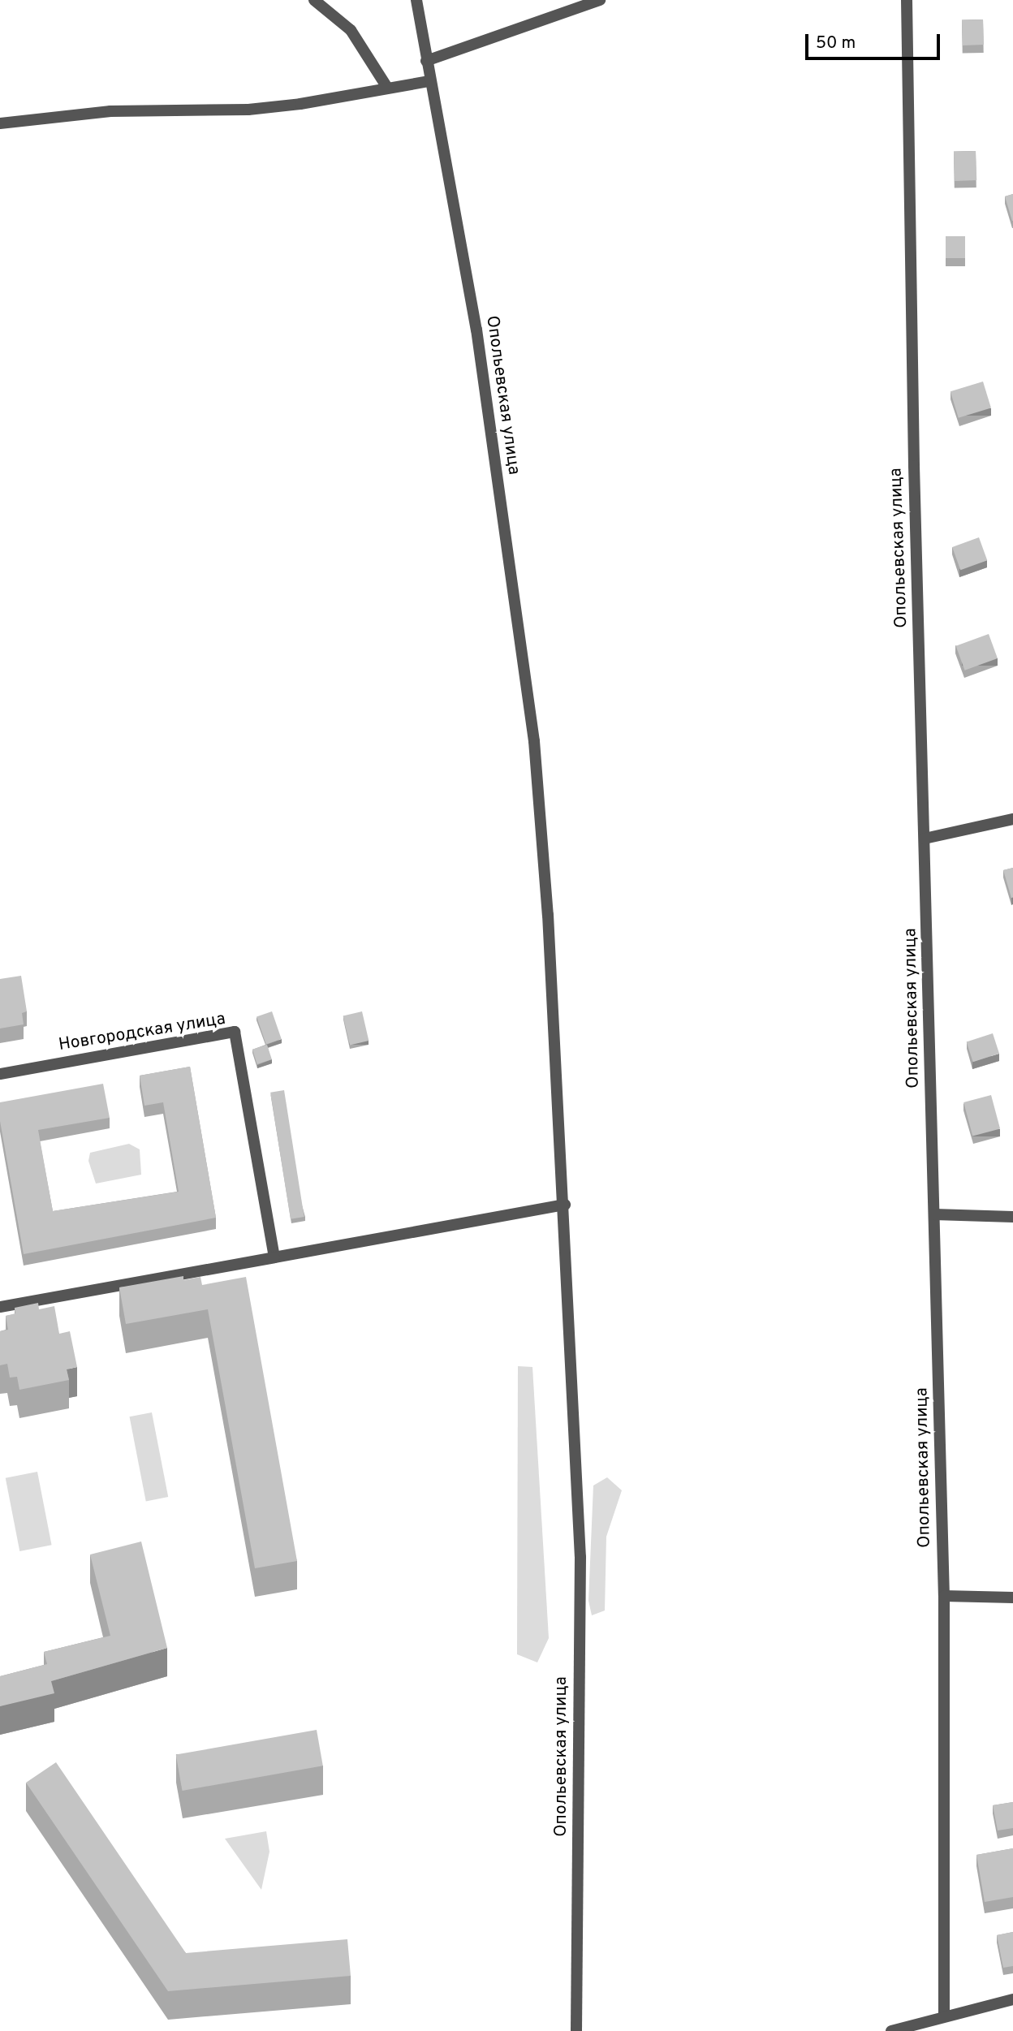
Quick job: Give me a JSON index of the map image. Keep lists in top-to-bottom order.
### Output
{
  "streets": {
    "street": ["Опольевская улица", "Новгородская улица"]
  },
  "scale_bar": "50 m"
}
